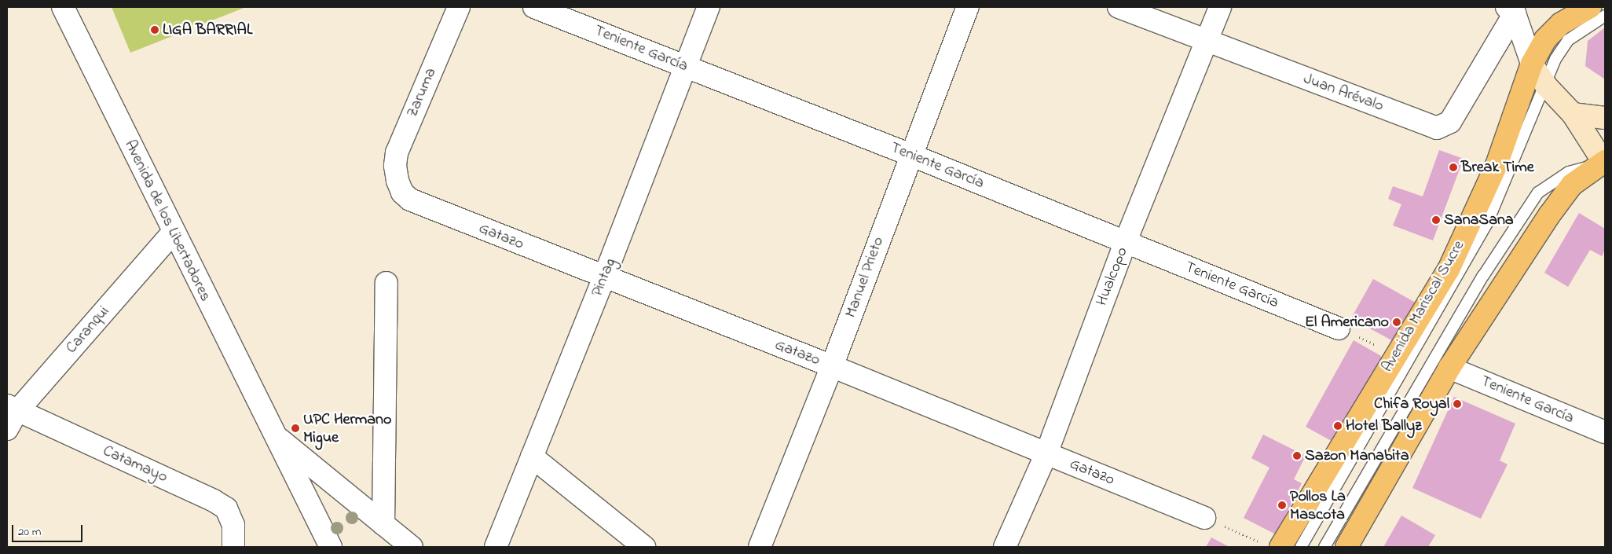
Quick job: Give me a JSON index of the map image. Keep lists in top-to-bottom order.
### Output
{
  "streets": {
    "main road": ["Avenida Mariscal Sucre"],
    "street": [
      "Teniente García",
      "Zaruma",
      "Juan Arévalo",
      "Avenida de los Libertadores",
      "Gatazo",
      "Hualcopo",
      "Pintag",
      "Manuel Prieto",
      "Caranqui",
      "Catamayo"
    ]
  },
  "crossings": [
    ["Teniente García", "Hualcopo"],
    ["Teniente García", "Pintag"],
    ["Teniente García", "Manuel Prieto"],
    ["Zaruma", "Gatazo"],
    ["Juan Arévalo", "Hualcopo"],
    ["Avenida de los Libertadores", "Caranqui"],
    ["Gatazo", "Hualcopo"],
    ["Gatazo", "Pintag"],
    ["Gatazo", "Manuel Prieto"],
    ["Caranqui", "Catamayo"]
  ],
  "places": [
    "LIGA BARRIAL",
    "Break Time",
    "SanaSana",
    "El Americano",
    "Chifa Royal",
    "Hotel Ballyz",
    "UPC Hermano Migue",
    "Sazon Manabita",
    "Pollos La Mascota"
  ],
  "scale_bar": "20 m"
}
